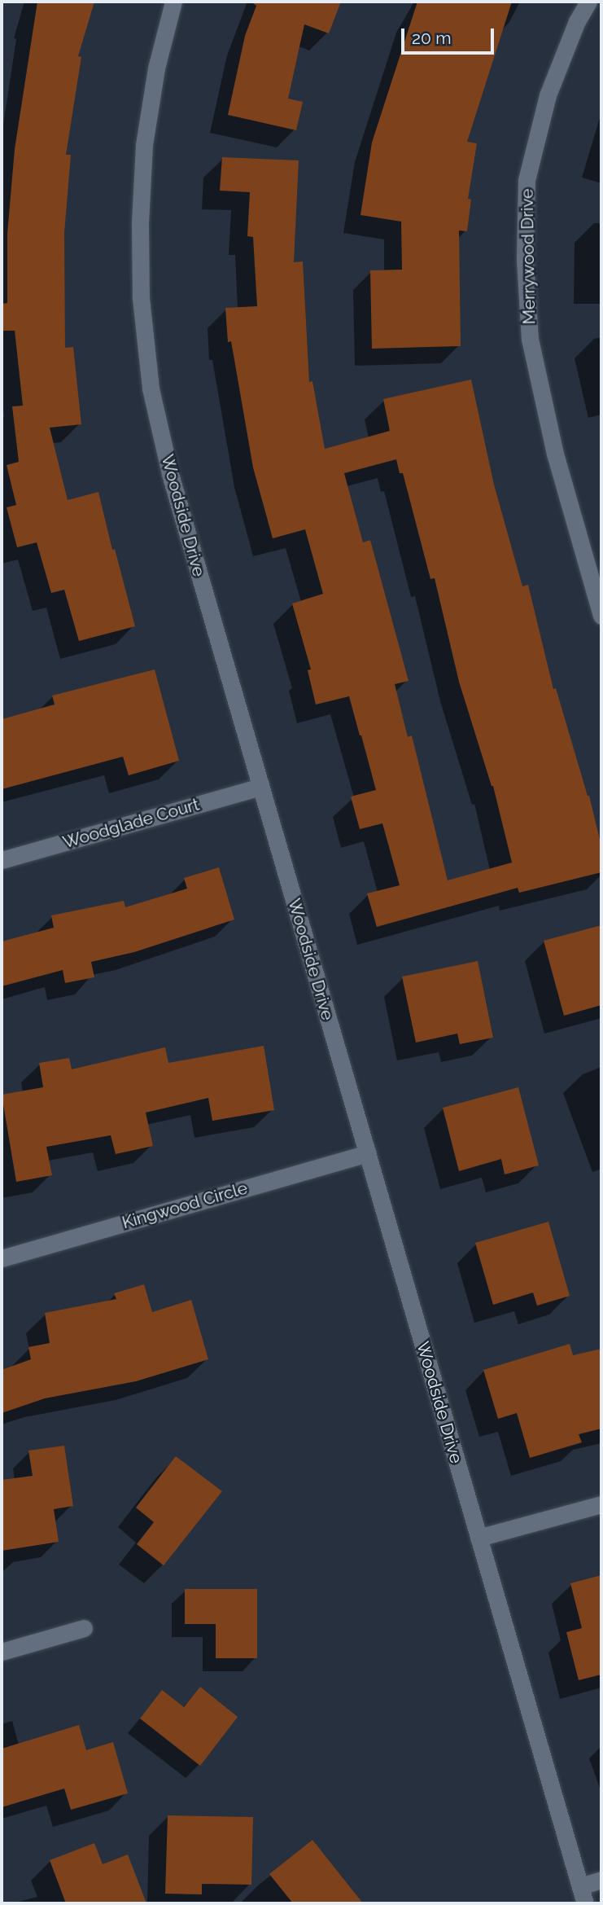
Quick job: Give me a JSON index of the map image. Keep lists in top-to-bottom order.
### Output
{
  "streets": {
    "street": [
      "Merrywood Drive",
      "Woodside Drive",
      "Woodglade Court",
      "Kingwood Circle"
    ]
  },
  "crossings": [
    ["Woodside Drive", "Woodglade Court"],
    ["Woodside Drive", "Kingwood Circle"]
  ],
  "scale_bar": "20 m"
}
